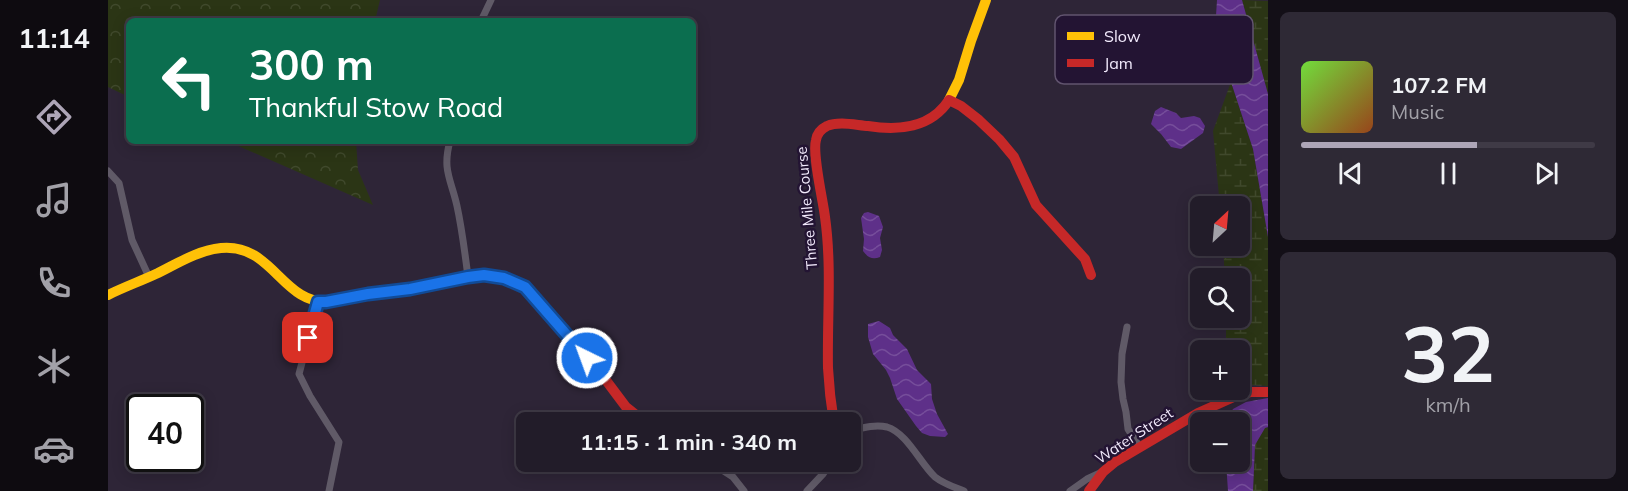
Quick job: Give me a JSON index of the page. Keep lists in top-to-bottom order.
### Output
{
  "streets": {
    "street": ["Three Mile Course", "Water Street"]
  },
  "legend": ["Slow", "Jam"],
  "north": "top right",
  "page": {
    "tabs": "11:14",
    "turn": ["300 m", "Thankful Stow Road"],
    "song": ["107.2 FM", "Music"],
    "map_buttons": ["+", "−"],
    "tile": ["32", "km/h"],
    "limit": "40",
    "trip": "11:15 · 1 min · 340 m"
  }
}
